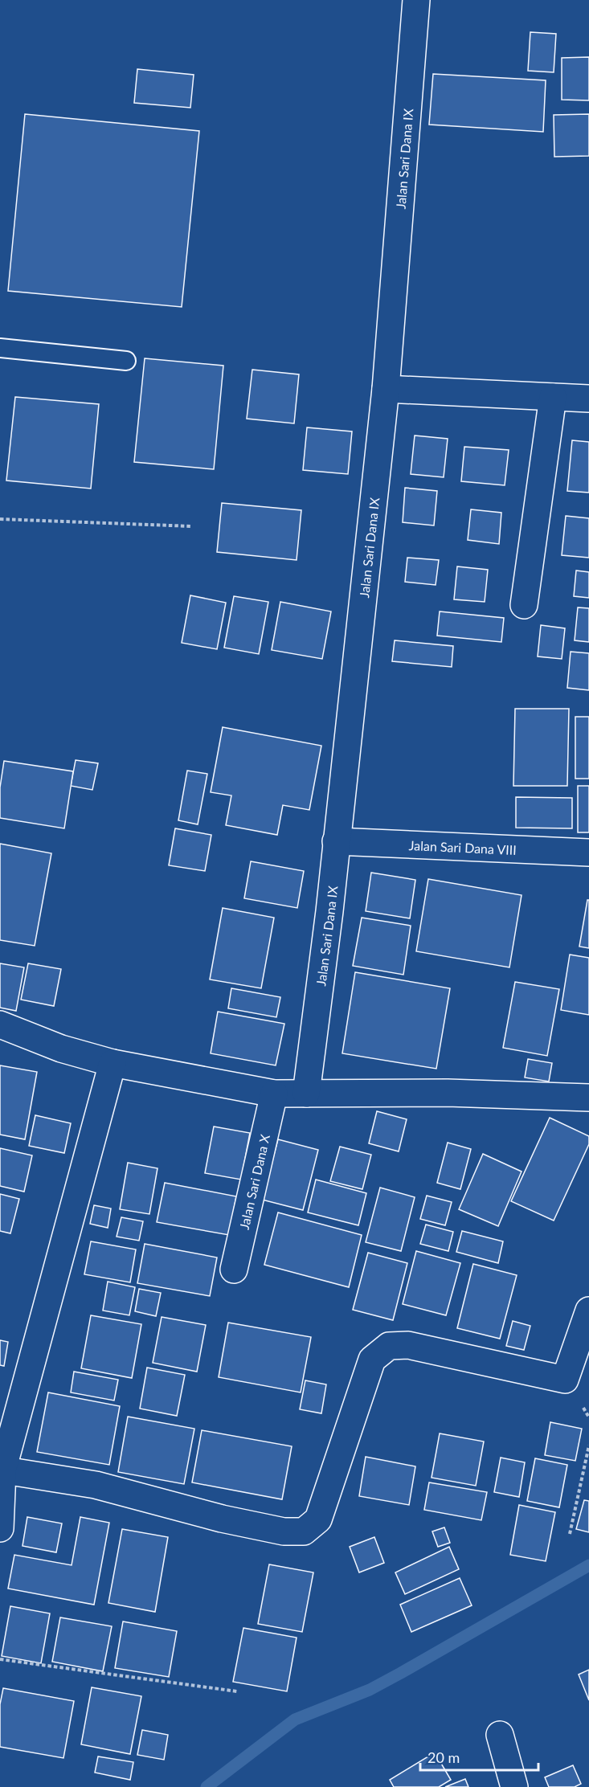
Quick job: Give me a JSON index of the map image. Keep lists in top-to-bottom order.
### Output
{
  "streets": {
    "street": ["Jalan Sari Dana IX", "Jalan Sari Dana VIII", "Jalan Sari Dana X"]
  },
  "crossings": [
    ["Jalan Sari Dana IX", "Jalan Sari Dana VIII"]
  ],
  "scale_bar": "20 m"
}
